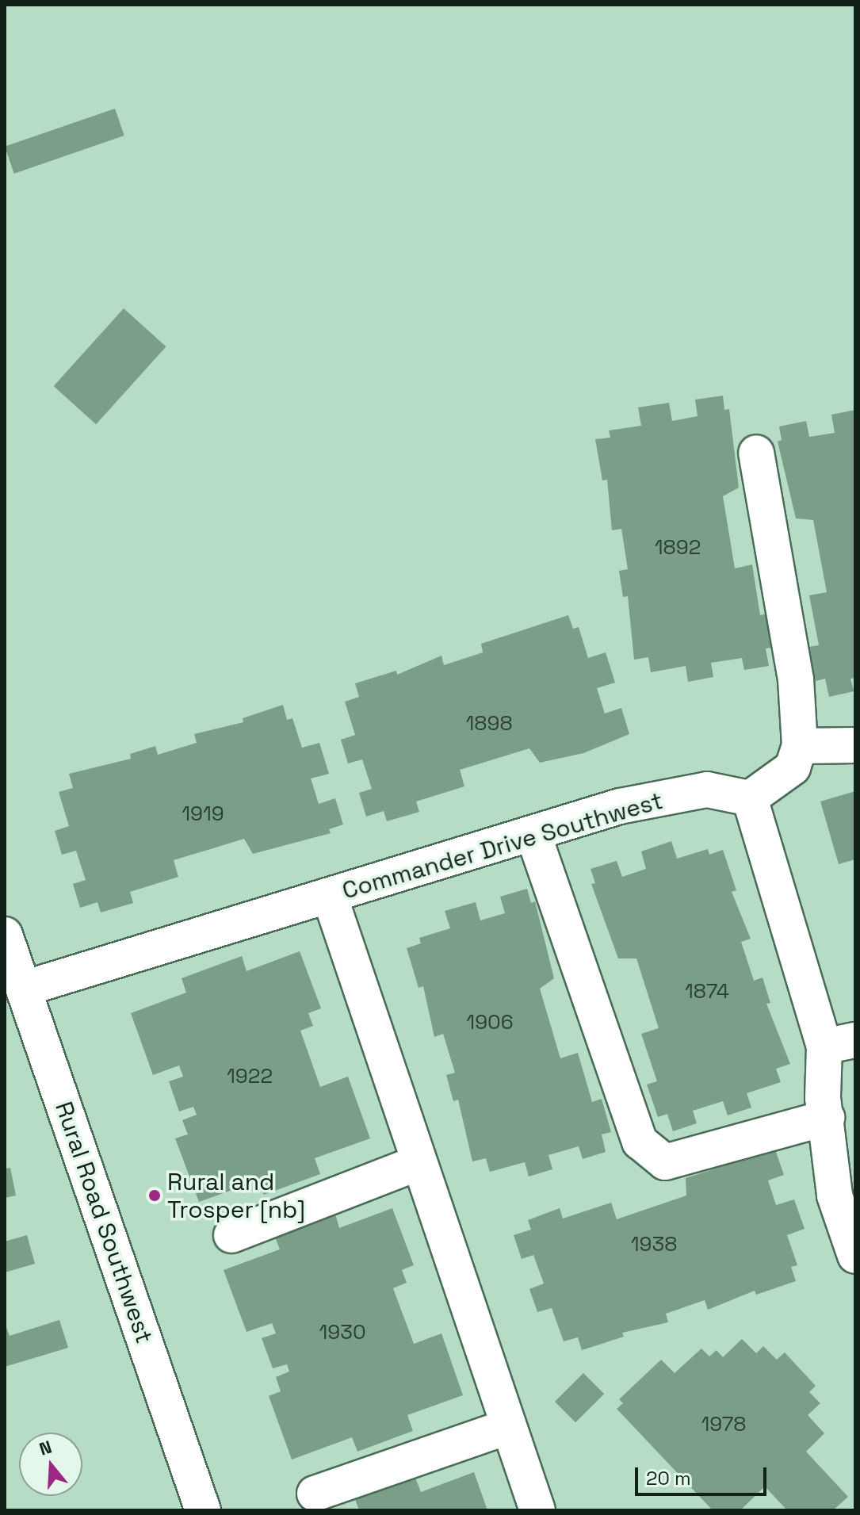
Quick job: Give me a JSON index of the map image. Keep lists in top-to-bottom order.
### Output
{
  "streets": {
    "street": ["Commander Drive Southwest", "Rural Road Southwest"]
  },
  "crossings": [
    ["Commander Drive Southwest", "Rural Road Southwest"]
  ],
  "places": ["Rural and Trosper [nb]"],
  "house_numbers": [
    "1892",
    "1898",
    "1919",
    "1874",
    "1906",
    "1922",
    "1938",
    "1930",
    "1978"
  ],
  "scale_bar": "20 m",
  "north": "top"
}
